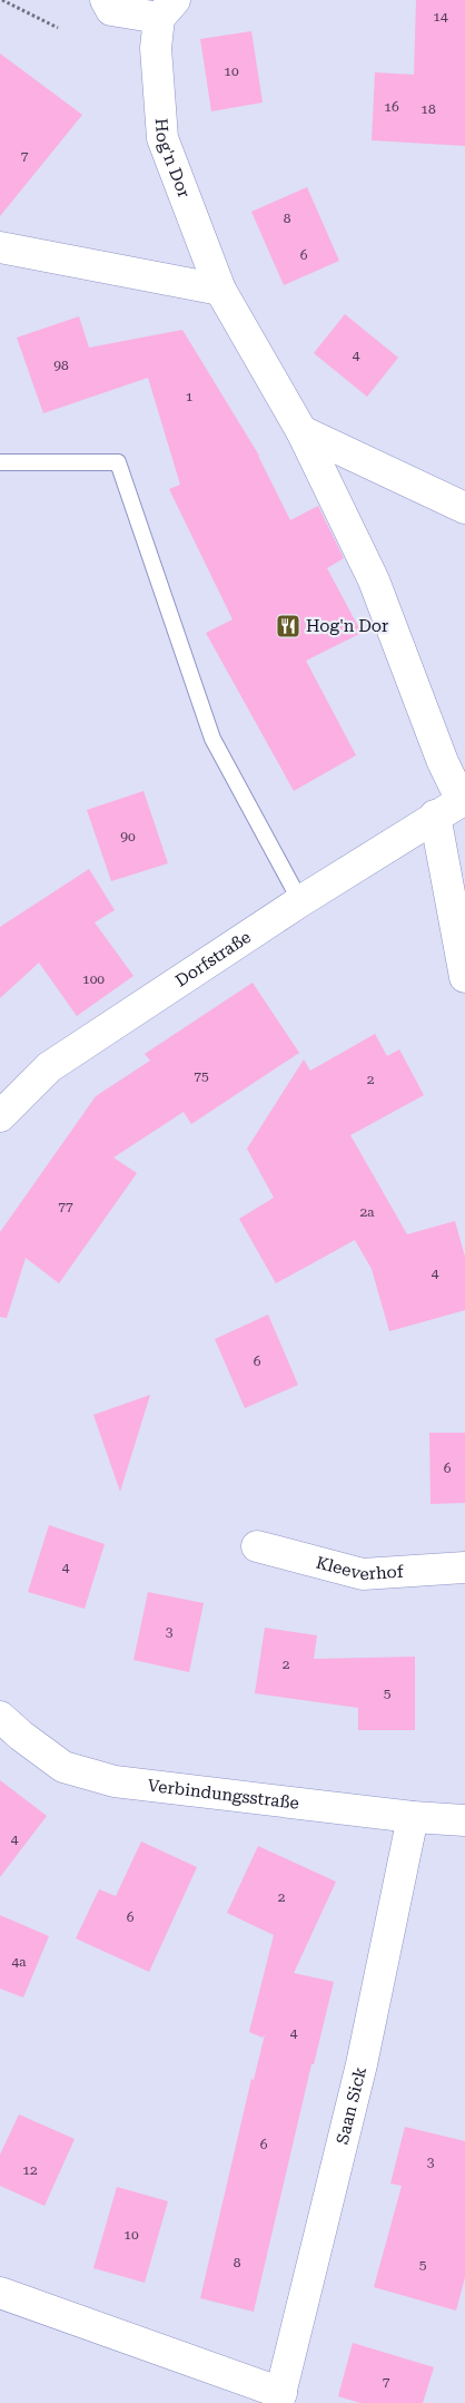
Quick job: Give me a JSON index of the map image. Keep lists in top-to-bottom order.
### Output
{
  "streets": {
    "street": [
      "Hog'n Dor",
      "Dorfstraße",
      "Kleeverhof",
      "Verbindungsstraße",
      "Saan Sick"
    ]
  },
  "crossings": [
    ["Hog'n Dor", "Dorfstraße"],
    ["Verbindungsstraße", "Saan Sick"]
  ],
  "places": {
    "restaurant": ["Hog'n Dor"]
  },
  "house_numbers": [
    "14",
    "10",
    "16",
    "18",
    "7",
    "8",
    "6",
    "4",
    "98",
    "1",
    "90",
    "100",
    "75",
    "2",
    "77",
    "2a",
    "4",
    "6",
    "6",
    "4",
    "3",
    "2",
    "5",
    "4",
    "2",
    "6",
    "4a",
    "4",
    "6",
    "3",
    "12",
    "10",
    "8",
    "5",
    "7"
  ]
}
